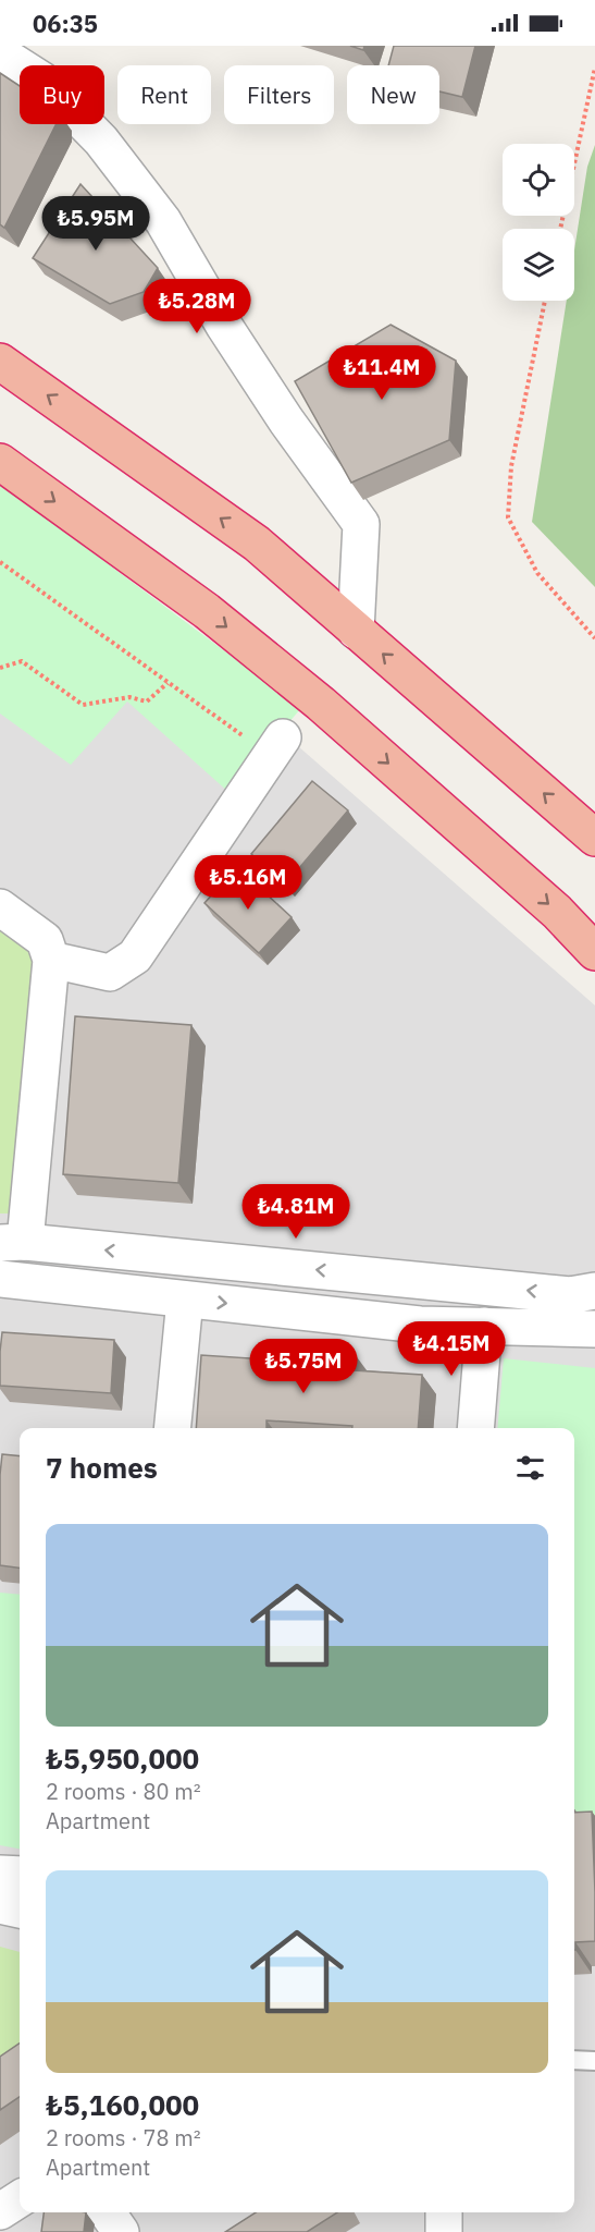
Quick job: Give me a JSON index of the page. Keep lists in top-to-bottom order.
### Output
{
  "page": {
    "status": "06:35",
    "chip": [
      "Buy",
      "Rent",
      "Filters",
      "New"
    ],
    "price": [
      "₺5.95M",
      "₺5.28M",
      "₺11.4M",
      "₺5.16M",
      "₺4.81M",
      "₺4.15M",
      "₺5.75M"
    ],
    "heading": "7 homes",
    "list": [
      {
        "name": "₺5,950,000",
        "note": "2 rooms · 80 m² · Apartment"
      },
      {
        "name": "₺5,160,000",
        "note": "2 rooms · 78 m² · Apartment"
      }
    ]
  }
}
